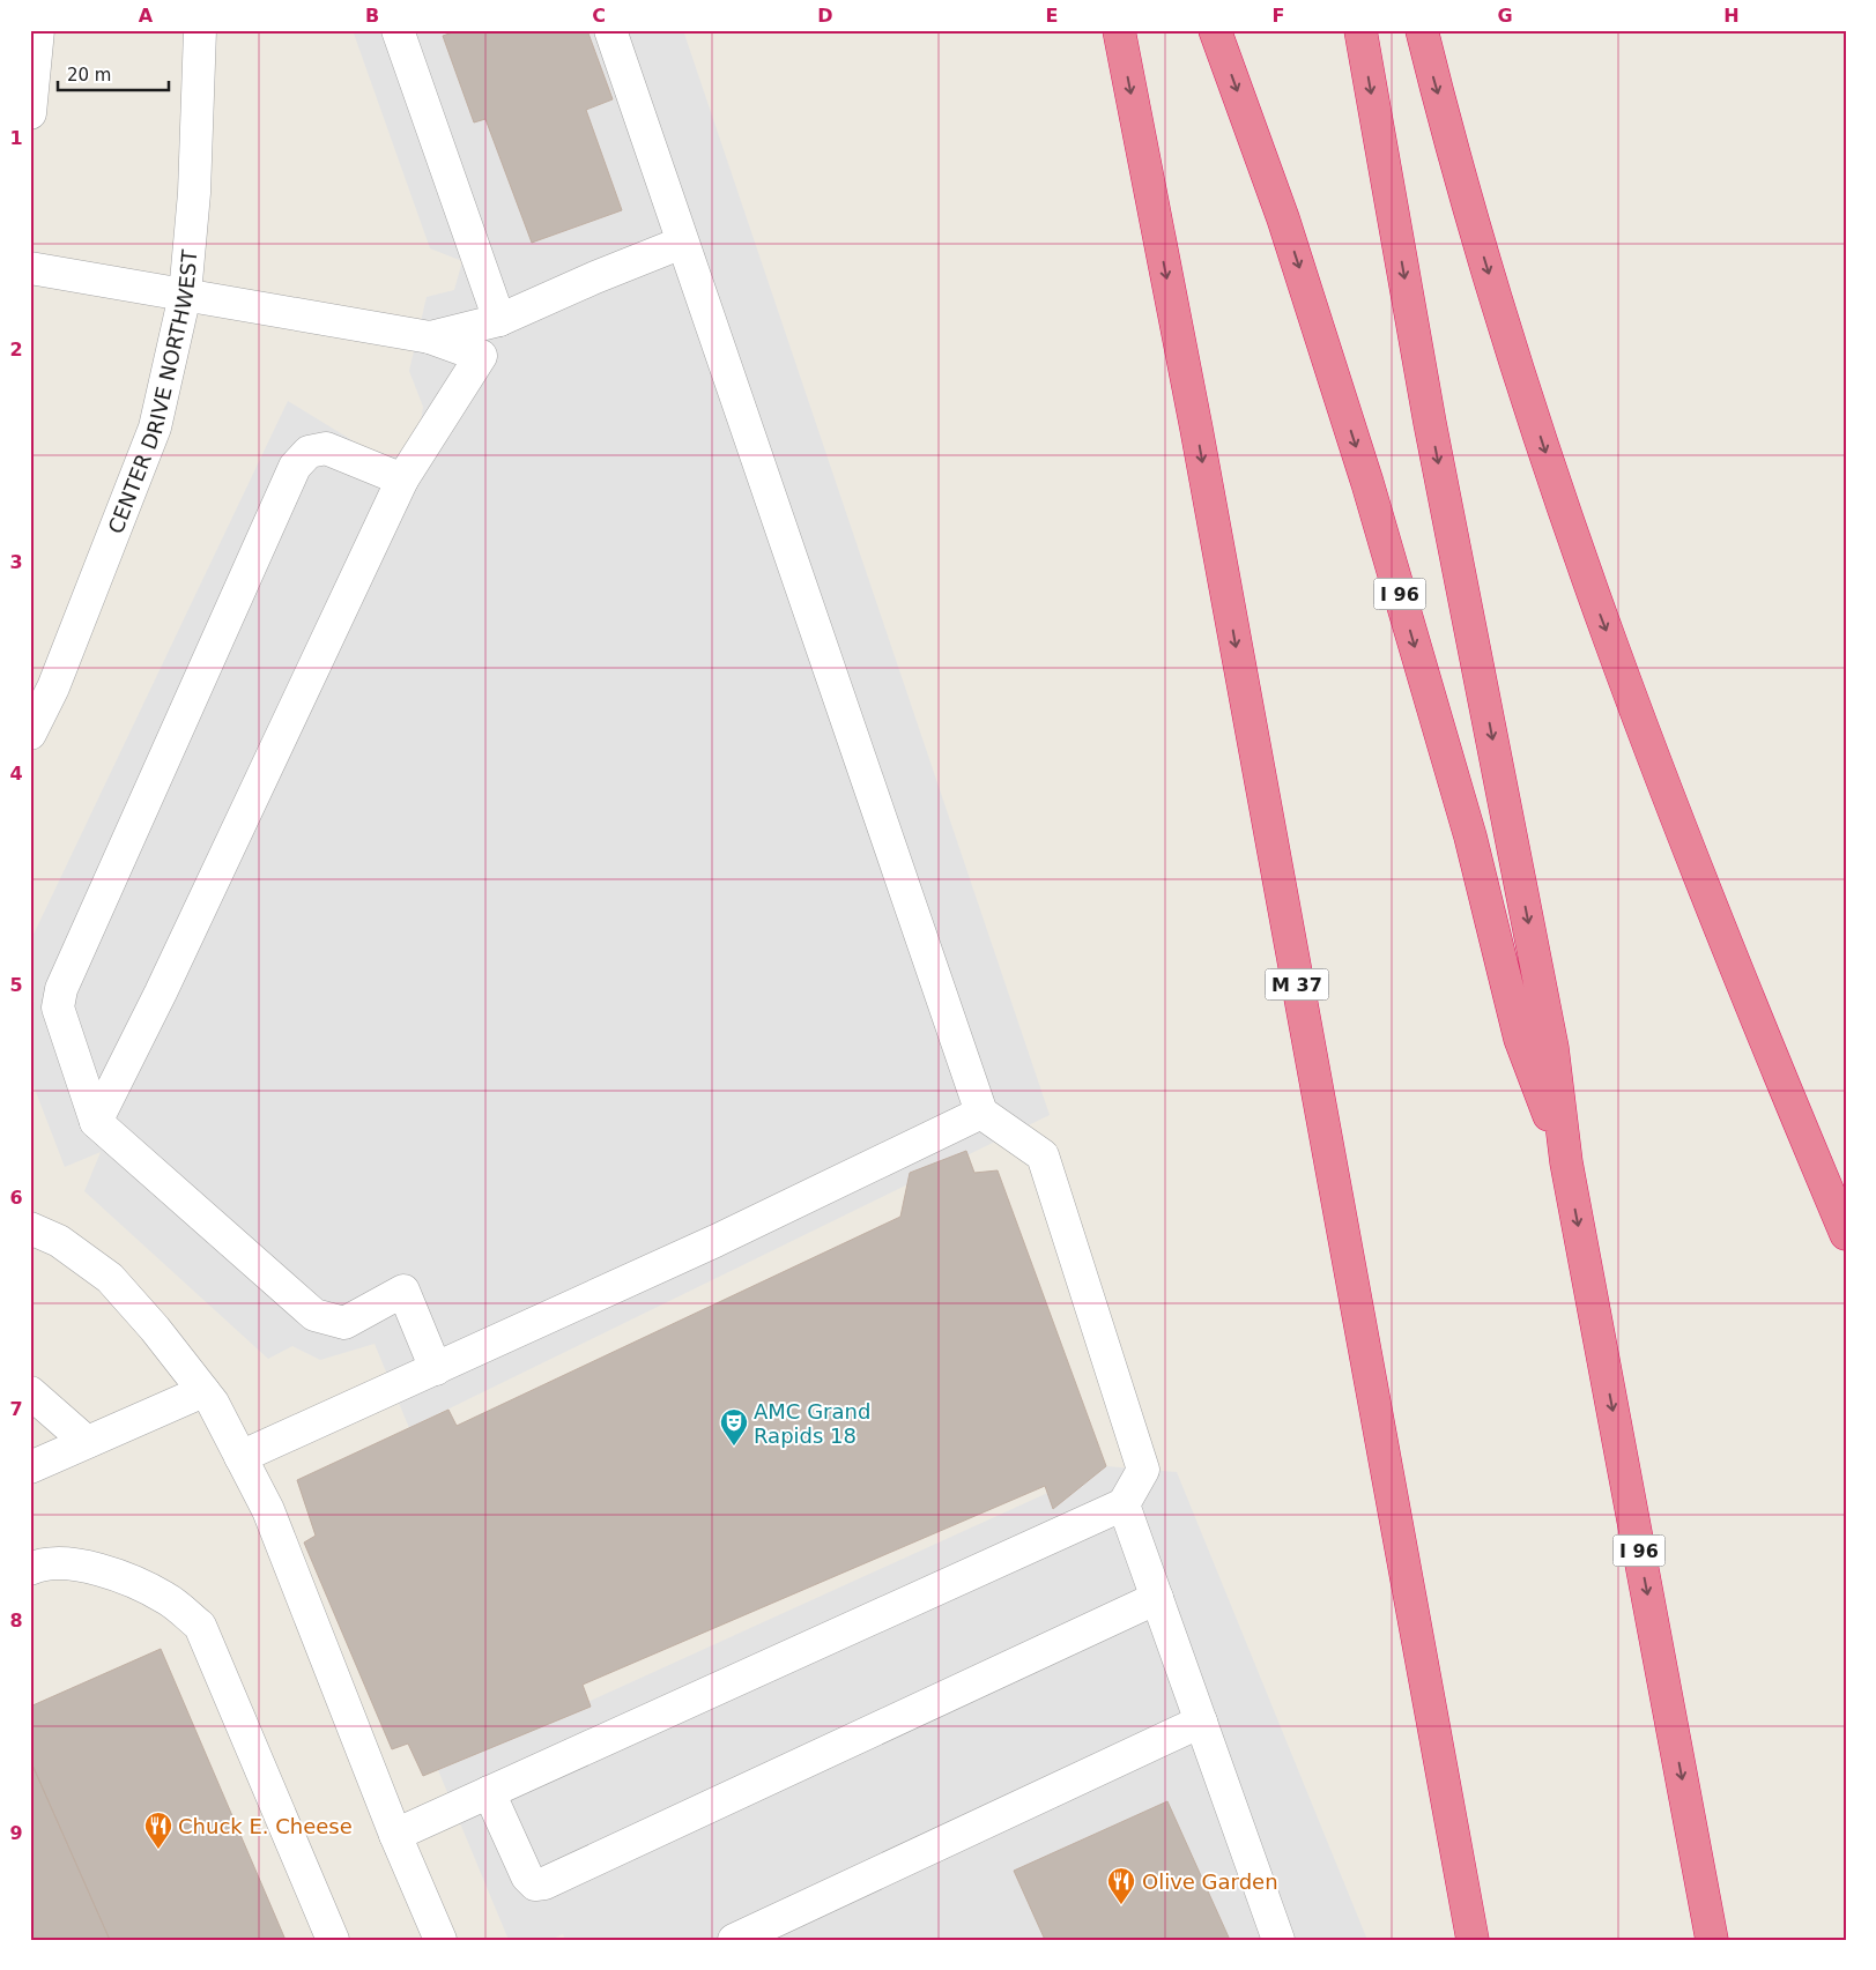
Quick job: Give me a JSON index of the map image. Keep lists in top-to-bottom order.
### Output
{
  "streets": {
    "highway": ["I 96", "M 37"],
    "street": ["CENTER DRIVE NORTHWEST"]
  },
  "places": {
    "theatre": ["AMC Grand Rapids 18"],
    "restaurant": ["Chuck E. Cheese", "Olive Garden"]
  },
  "scale_bar": "20 m",
  "grid": {
    "columns": [
      "A",
      "B",
      "C",
      "D",
      "E",
      "F",
      "G",
      "H"
    ],
    "rows": [
      "1",
      "2",
      "3",
      "4",
      "5",
      "6",
      "7",
      "8",
      "9"
    ]
  }
}
